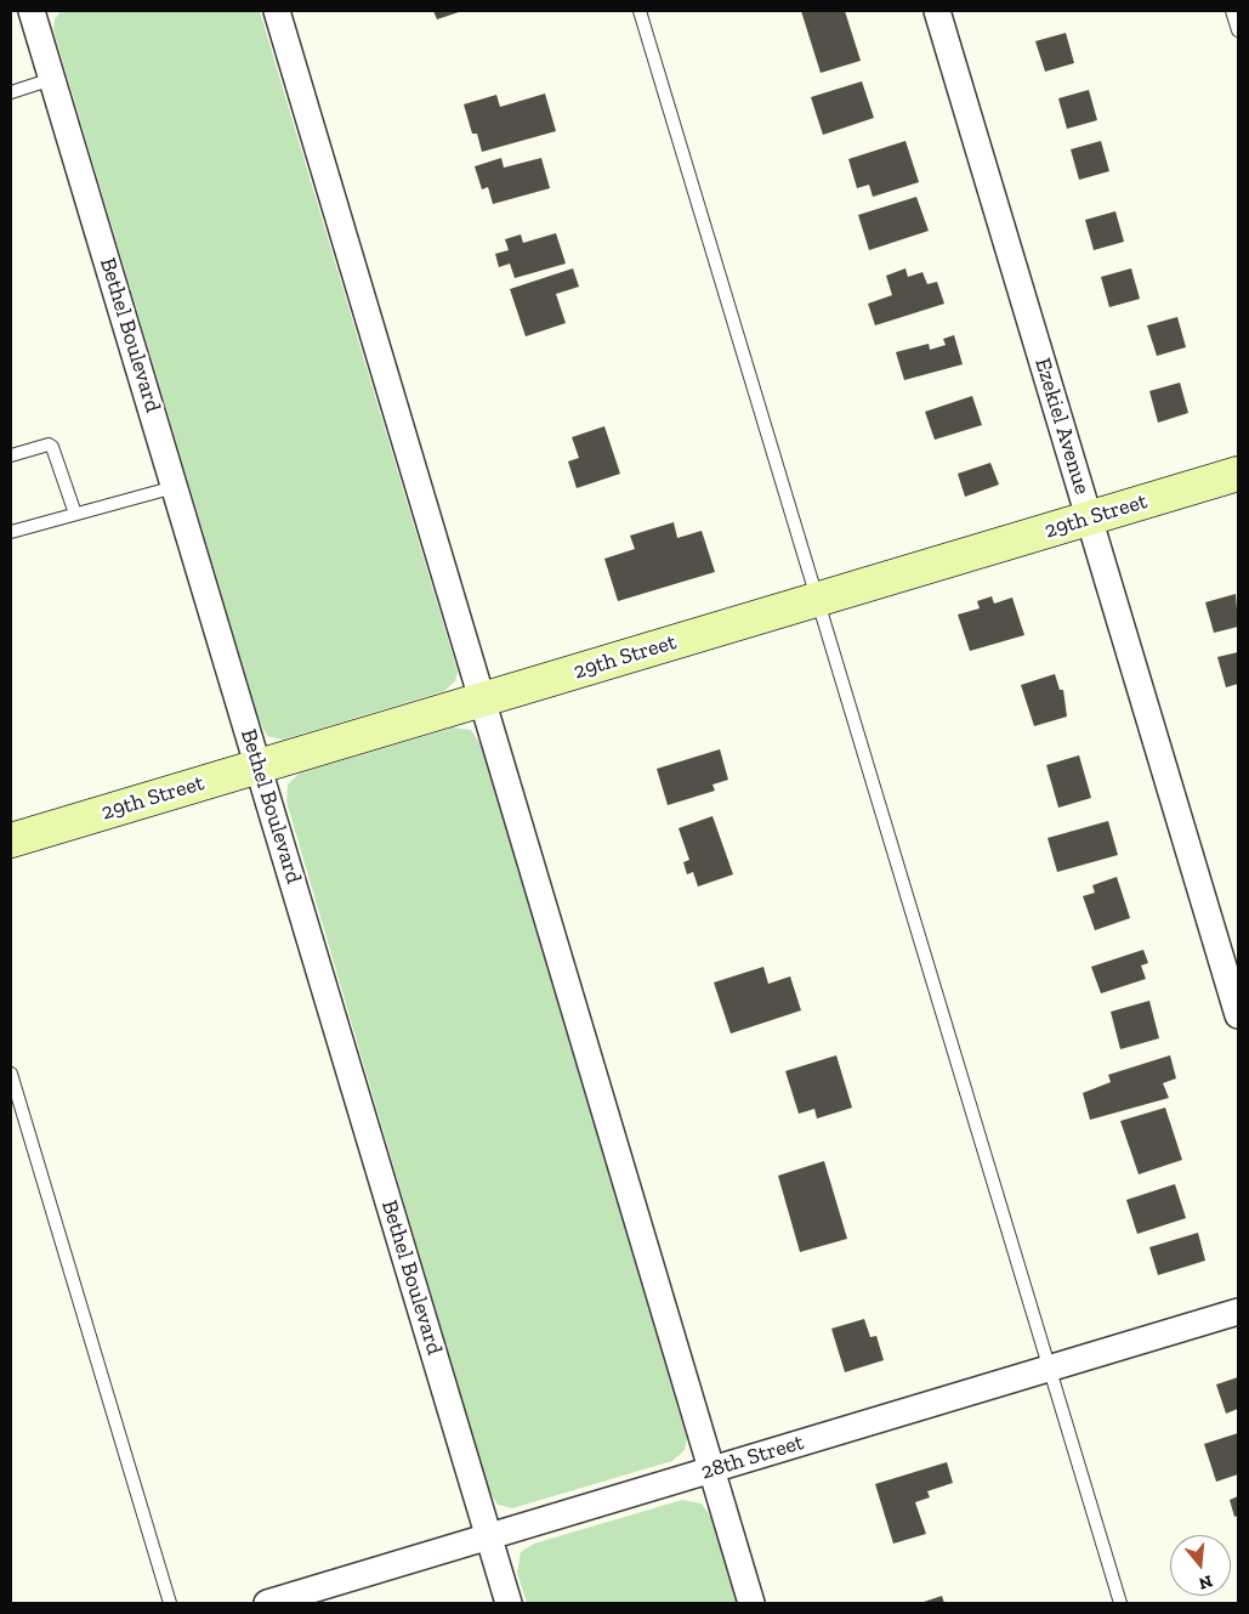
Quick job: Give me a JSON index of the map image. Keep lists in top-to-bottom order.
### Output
{
  "streets": {
    "street": [
      "Bethel Boulevard",
      "Ezekiel Avenue",
      "29th Street",
      "28th Street"
    ]
  },
  "crossings": [
    ["Bethel Boulevard", "29th Street"],
    ["Bethel Boulevard", "28th Street"],
    ["Ezekiel Avenue", "29th Street"]
  ],
  "north": "bottom"
}
